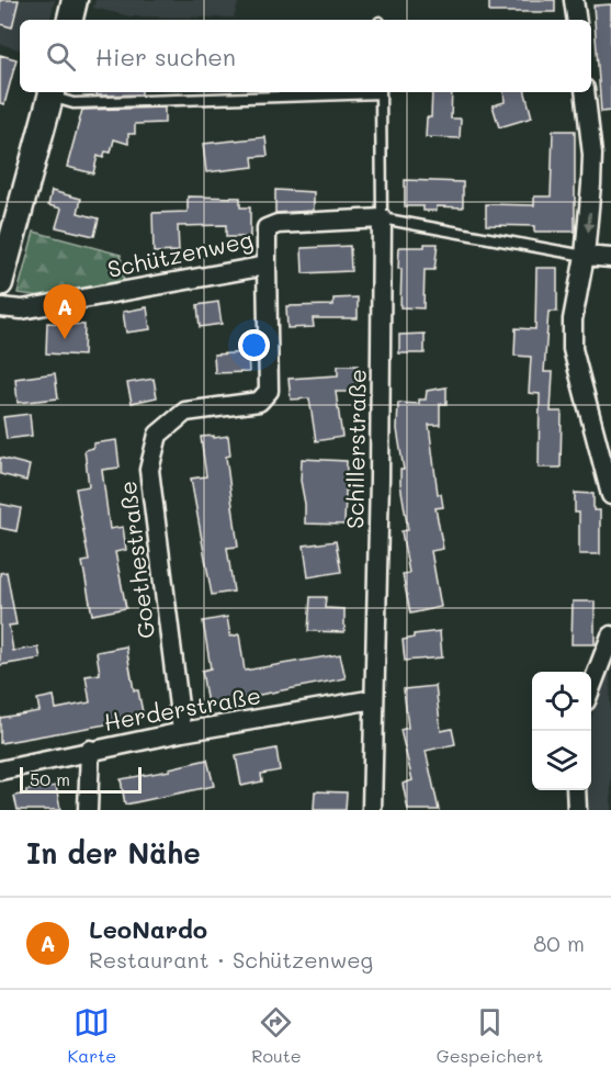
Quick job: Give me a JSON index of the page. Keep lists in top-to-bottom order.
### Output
{
  "streets": {
    "street": [
      "Schützenweg",
      "Schillerstraße",
      "Goethestraße",
      "Herderstraße"
    ]
  },
  "crossings": [
    ["Schützenweg", "Schillerstraße"],
    ["Schützenweg", "Goethestraße"],
    ["Schillerstraße", "Herderstraße"],
    ["Goethestraße", "Herderstraße"]
  ],
  "scale_bar": "50 m",
  "page": {
    "search": "Hier suchen",
    "pins": "A",
    "scale": "50 m",
    "heading": "In der Nähe",
    "list": [
      {
        "mark": "A",
        "name": "LeoNardo",
        "note": "Restaurant · Schützenweg",
        "value": "80 m"
      }
    ],
    "nav": ["Karte", "Route", "Gespeichert"]
  }
}
